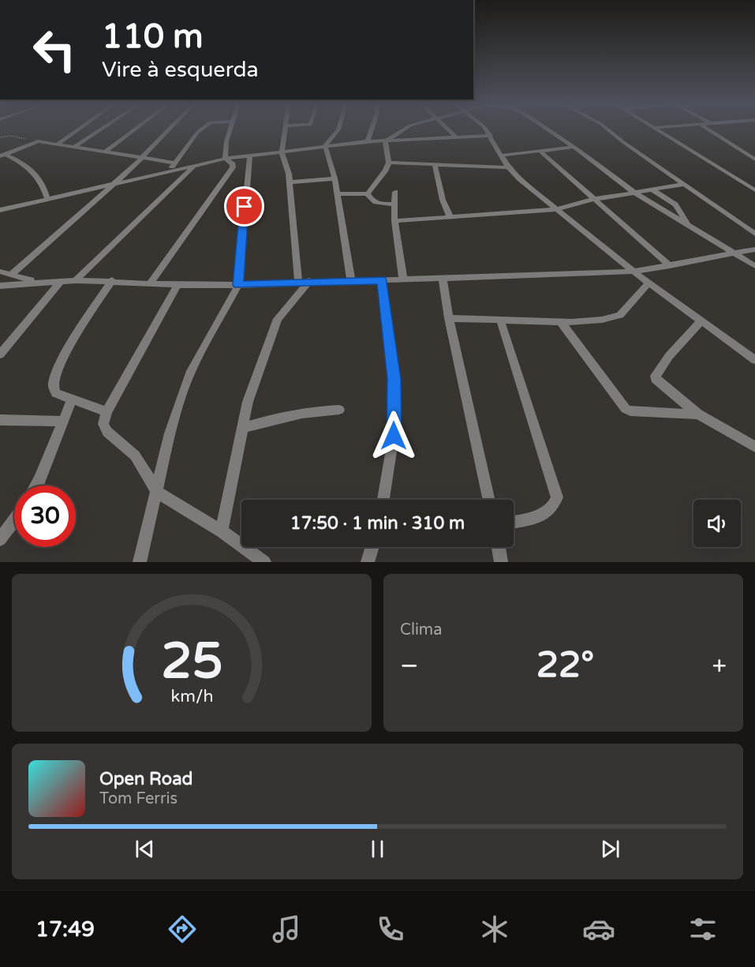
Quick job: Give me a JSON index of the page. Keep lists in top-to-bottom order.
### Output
{
  "page": {
    "turn": ["110 m", "Vire à esquerda"],
    "limit": "30",
    "trip": "17:50 · 1 min · 310 m",
    "tile": "Clima",
    "heat": ["−", "22°", "+"],
    "song": ["Open Road", "Tom Ferris"],
    "tabs": "17:49",
    "gauge": ["25", "km/h"]
  }
}
